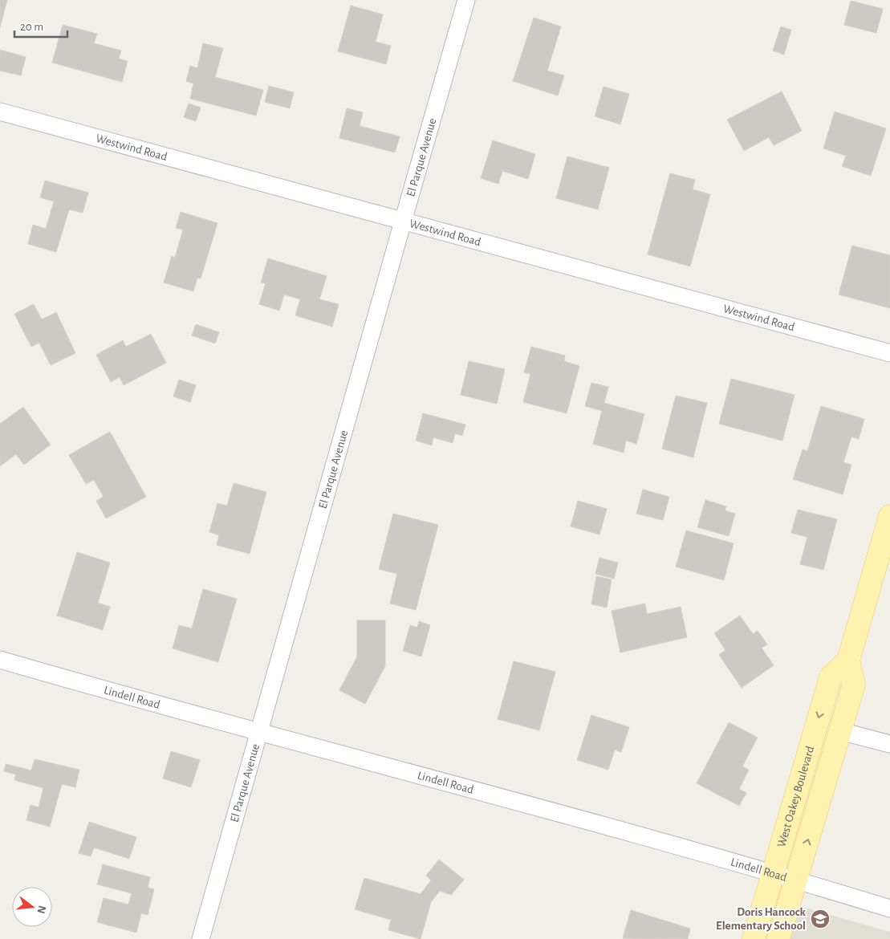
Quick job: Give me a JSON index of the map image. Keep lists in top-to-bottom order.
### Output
{
  "streets": {
    "main road": ["West Oakey Boulevard"],
    "street": ["Westwind Road", "El Parque Avenue", "Lindell Road"]
  },
  "crossings": [
    ["Westwind Road", "El Parque Avenue"],
    ["El Parque Avenue", "Lindell Road"],
    ["Lindell Road", "West Oakey Boulevard"]
  ],
  "places": {
    "school or university": ["Doris Hancock Elementary School"]
  },
  "scale_bar": "20 m",
  "north": "right"
}
